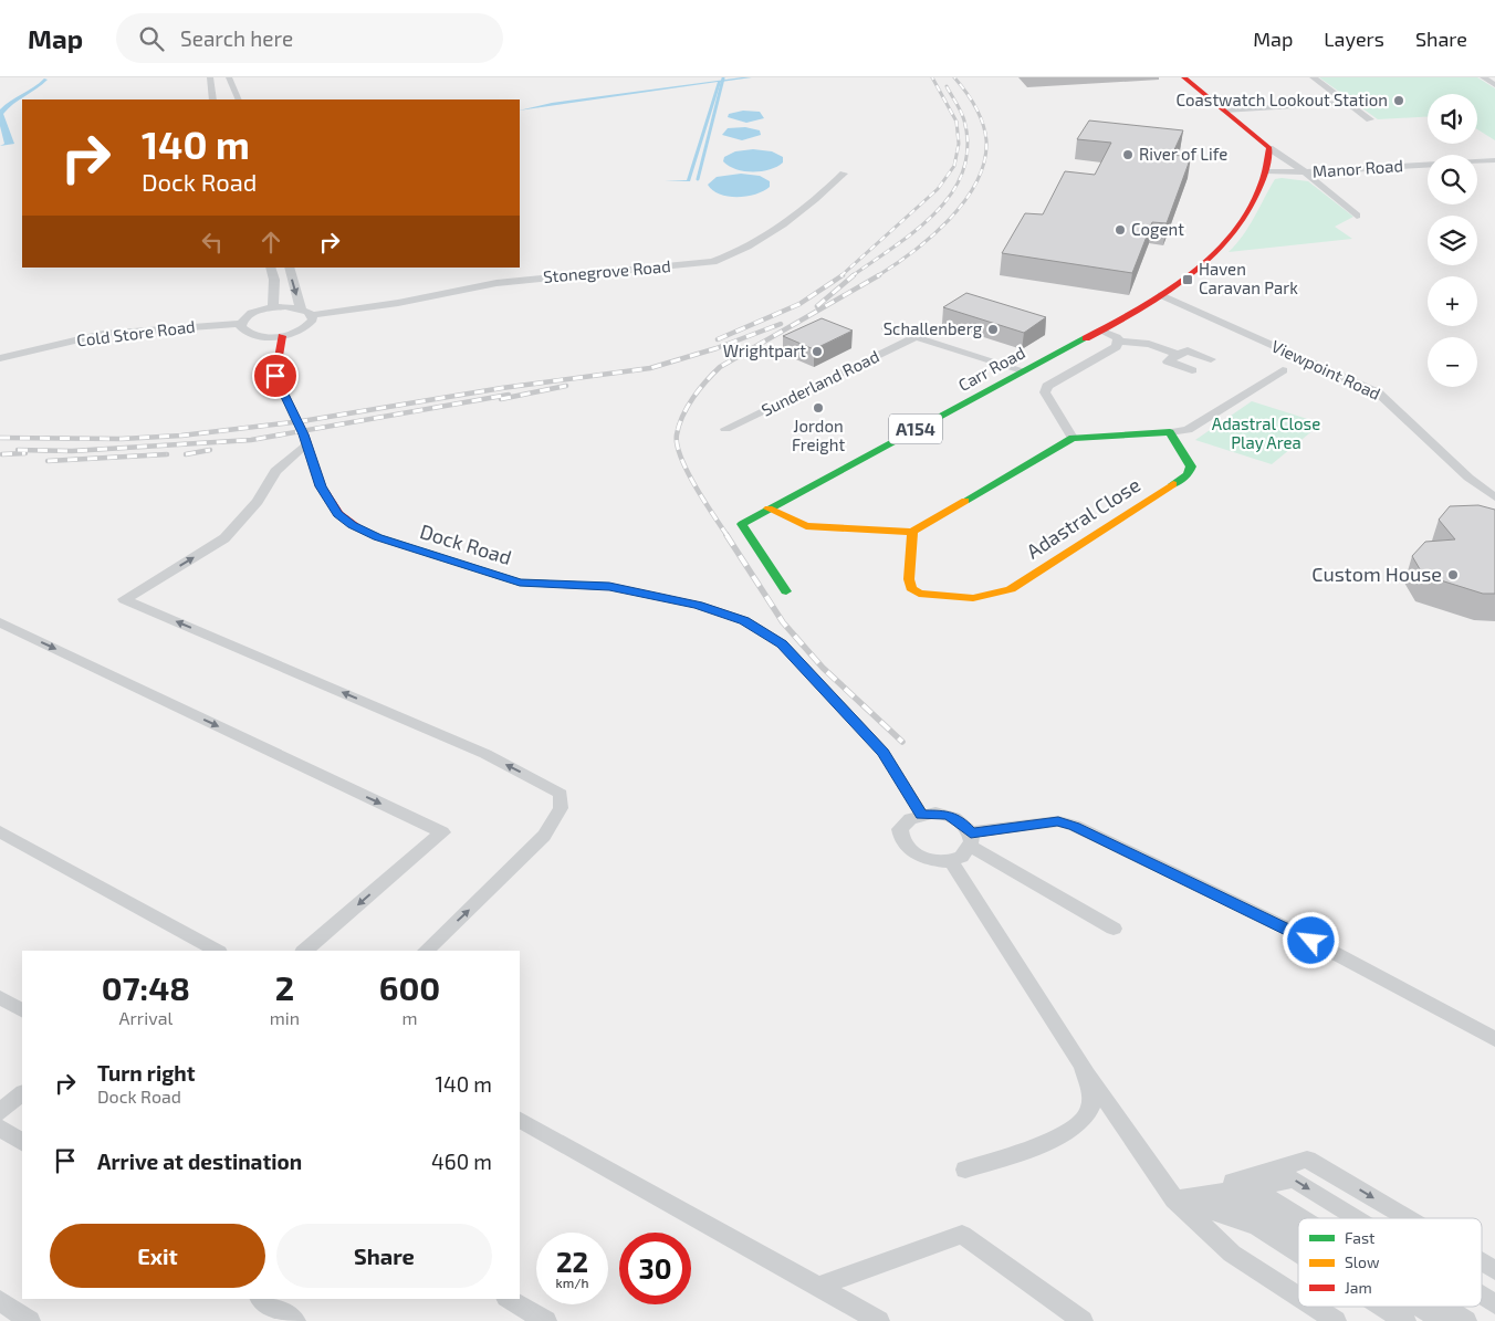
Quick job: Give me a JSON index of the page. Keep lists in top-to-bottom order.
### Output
{
  "streets": {
    "street": [
      "Manor Road",
      "Stonegrove Road",
      "Cold Store Road",
      "Carr Road",
      "Viewpoint Road",
      "Sunderland Road",
      "A154",
      "Adastral Close",
      "Dock Road"
    ]
  },
  "crossings": [
    ["Manor Road", "Carr Road"],
    ["Carr Road", "Viewpoint Road"]
  ],
  "parks": ["Adastral Close Play Area"],
  "places": {
    "other": [
      "Coastwatch Lookout Station",
      "River of Life",
      "Cogent",
      "Schallenberg",
      "Wrightpart",
      "Jordon Freight",
      "Custom House"
    ],
    "transit": ["Haven Caravan Park"]
  },
  "legend": ["Fast", "Slow", "Jam"],
  "page": {
    "header": "Map",
    "search": "Search here",
    "nav": ["Map", "Layers", "Share"],
    "map_buttons": ["+", "−"],
    "turn": ["140 m", "Dock Road"],
    "eta": [
      "07:48",
      "Arrival",
      "2",
      "min",
      "600",
      "m"
    ],
    "list": [
      {
        "name": "Turn right",
        "note": "Dock Road",
        "value": "140 m"
      },
      {
        "name": "Arrive at destination",
        "value": "460 m"
      }
    ],
    "buttons": ["Exit", "Share"],
    "speed": "22 km/h",
    "limit": "30"
  }
}
